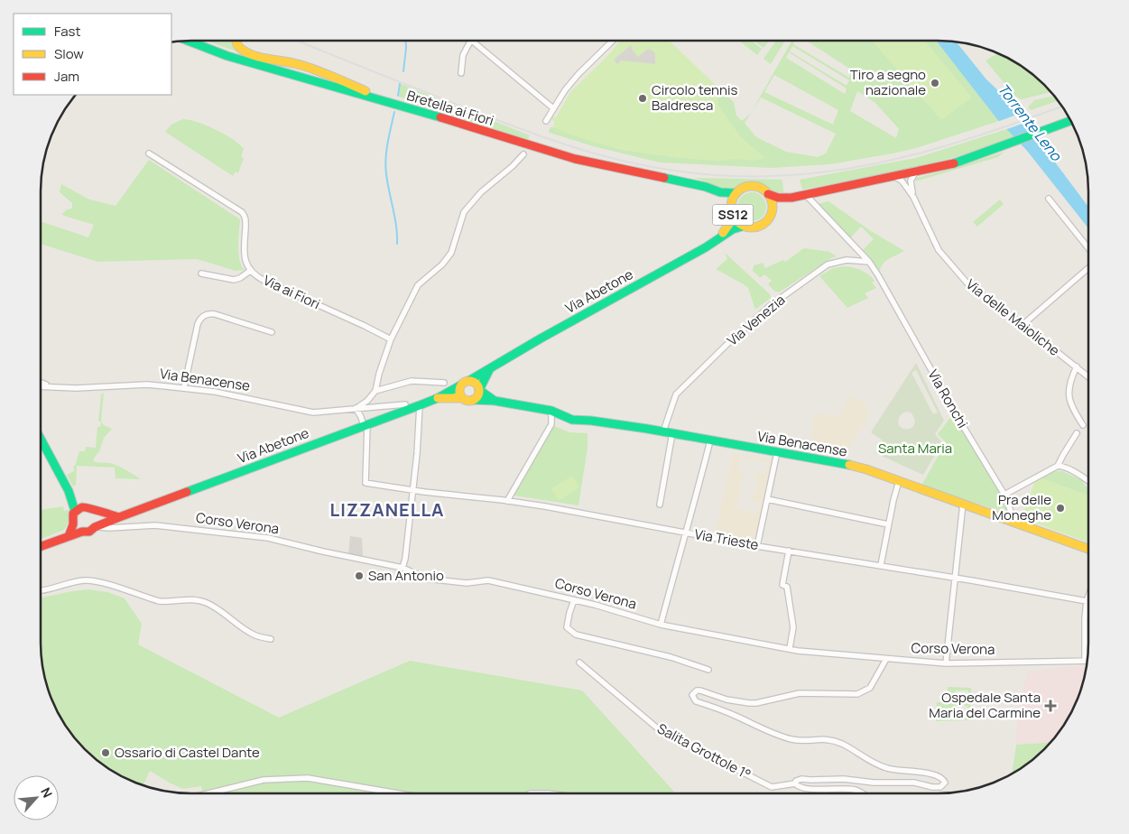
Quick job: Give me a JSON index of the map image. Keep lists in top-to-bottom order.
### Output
{
  "streets": {
    "main road": [
      "Bretella ai Fiori",
      "SS12",
      "Via Abetone",
      "Via Benacense"
    ],
    "street": [
      "Via ai Fiori",
      "Via delle Maioliche",
      "Via Venezia",
      "Via Ronchi",
      "Corso Verona",
      "Via Trieste",
      "Salita Grottole 1°"
    ]
  },
  "crossings": [
    ["Bretella ai Fiori", "SS12"],
    ["SS12", "Via Abetone"],
    ["SS12", "Via delle Maioliche"],
    ["SS12", "Via Benacense"],
    ["SS12", "Corso Verona"],
    ["Via Abetone", "Via Trieste"],
    ["Via Venezia", "Via Benacense"],
    ["Via Venezia", "Via Ronchi"],
    ["Via Benacense", "Via Ronchi"],
    ["Corso Verona", "Salita Grottole 1°"]
  ],
  "districts": ["LIZZANELLA"],
  "water": ["Torrente Leno"],
  "parks": ["Santa Maria"],
  "places": {
    "other": [
      "Tiro a segno nazionale",
      "Circolo tennis Baldresca",
      "Pra delle Moneghe",
      "San Antonio",
      "Ossario di Castel Dante"
    ],
    "health": ["Ospedale Santa Maria del Carmine"]
  },
  "legend": ["Fast", "Slow", "Jam"],
  "north": "top right"
}
